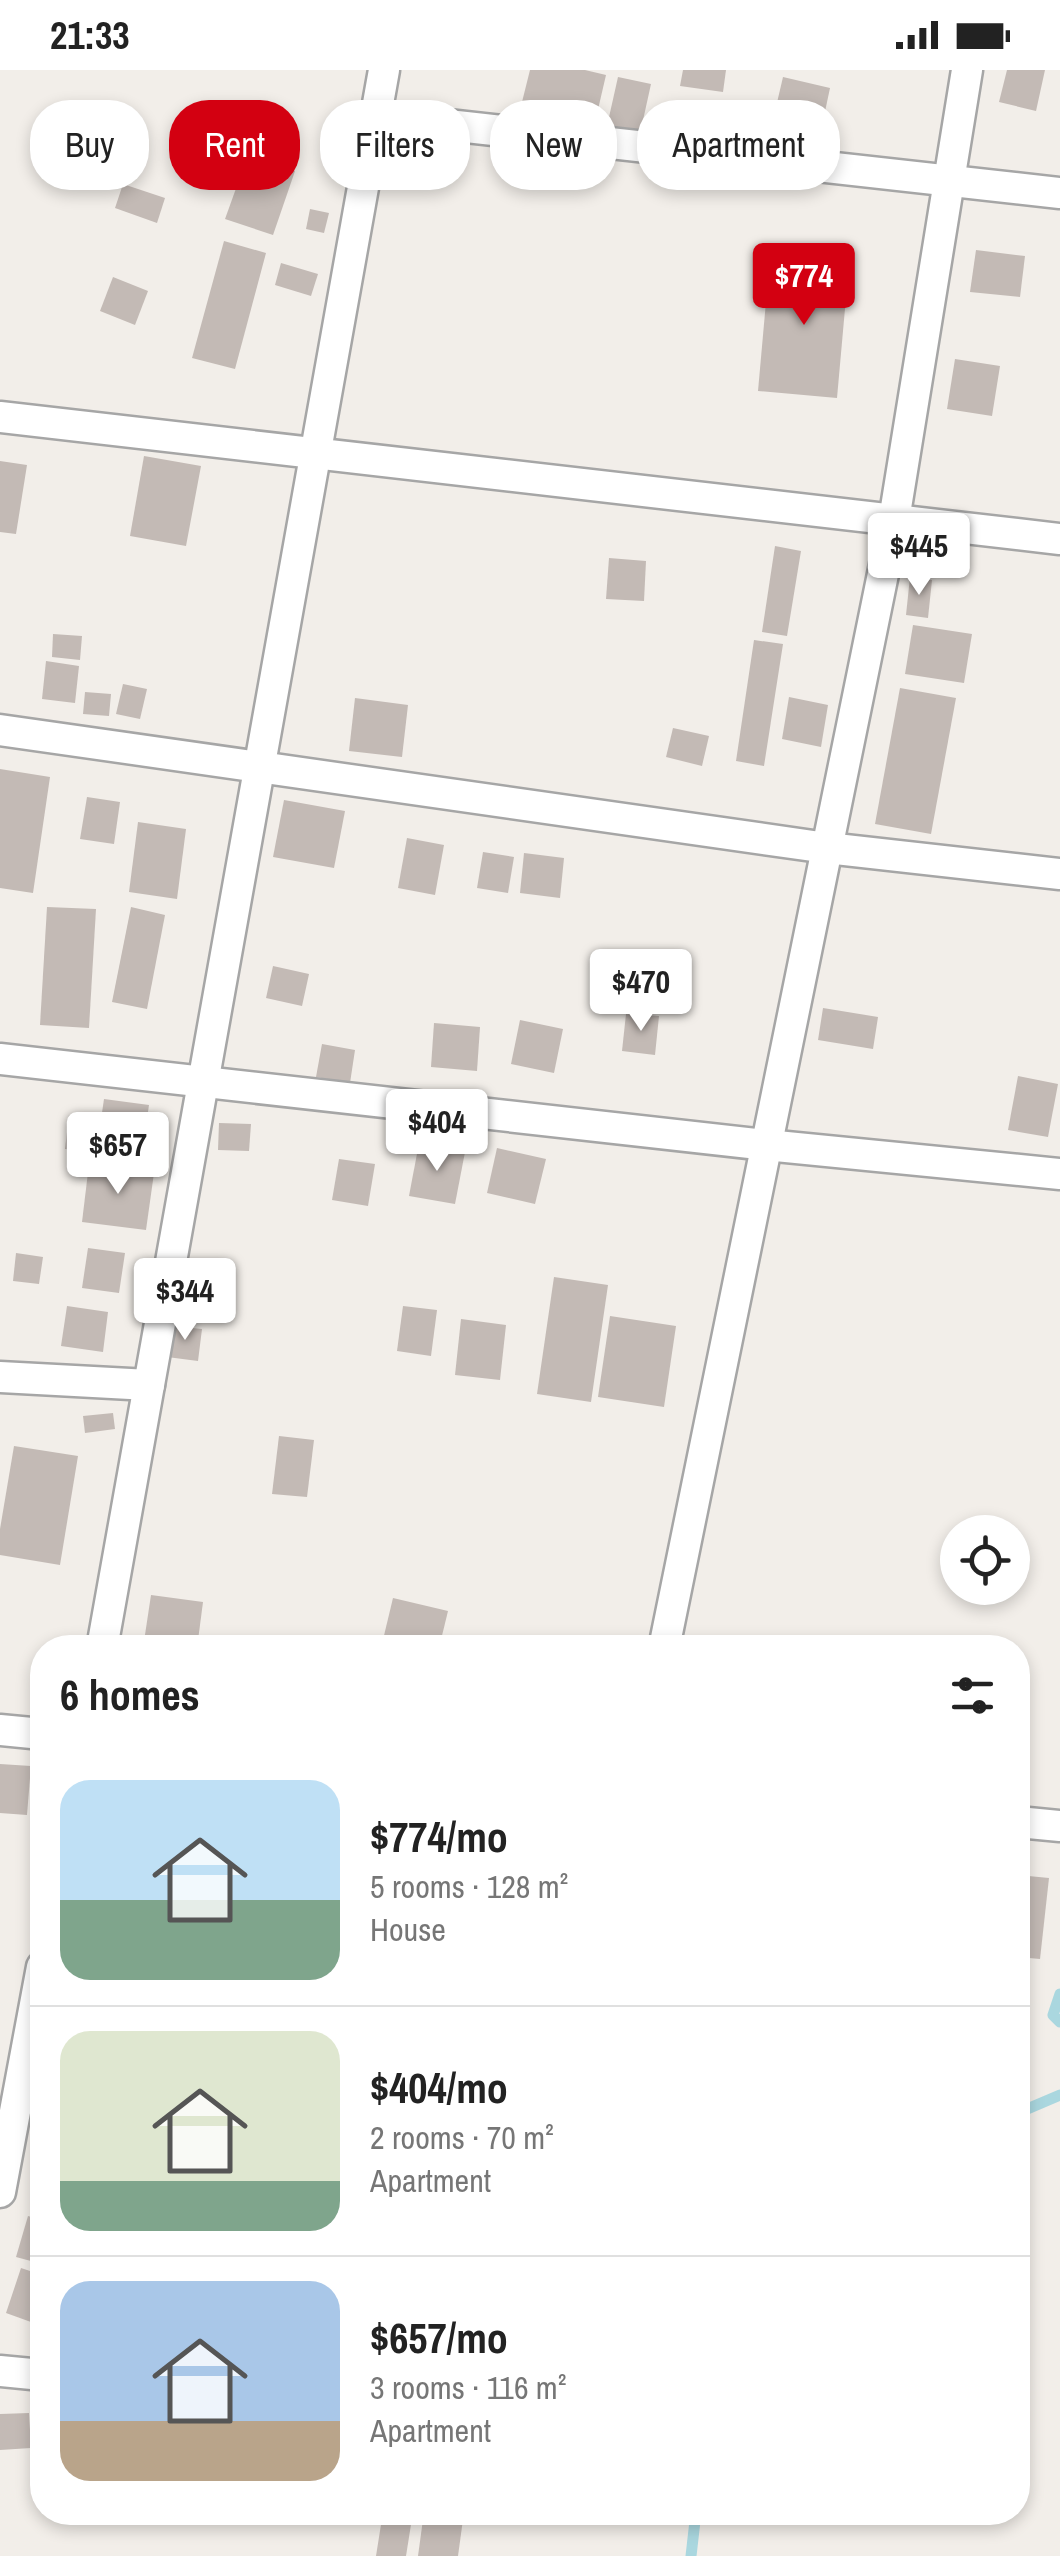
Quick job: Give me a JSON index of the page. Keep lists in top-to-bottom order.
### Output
{
  "page": {
    "status": "21:33",
    "chip": [
      "Buy",
      "Rent",
      "Filters",
      "New",
      "Apartment"
    ],
    "price": [
      "$774",
      "$445",
      "$470",
      "$404",
      "$657",
      "$344"
    ],
    "heading": "6 homes",
    "list": [
      {
        "name": "$774/mo",
        "note": "5 rooms · 128 m² · House"
      },
      {
        "name": "$404/mo",
        "note": "2 rooms · 70 m² · Apartment"
      },
      {
        "name": "$657/mo",
        "note": "3 rooms · 116 m² · Apartment"
      }
    ]
  }
}
